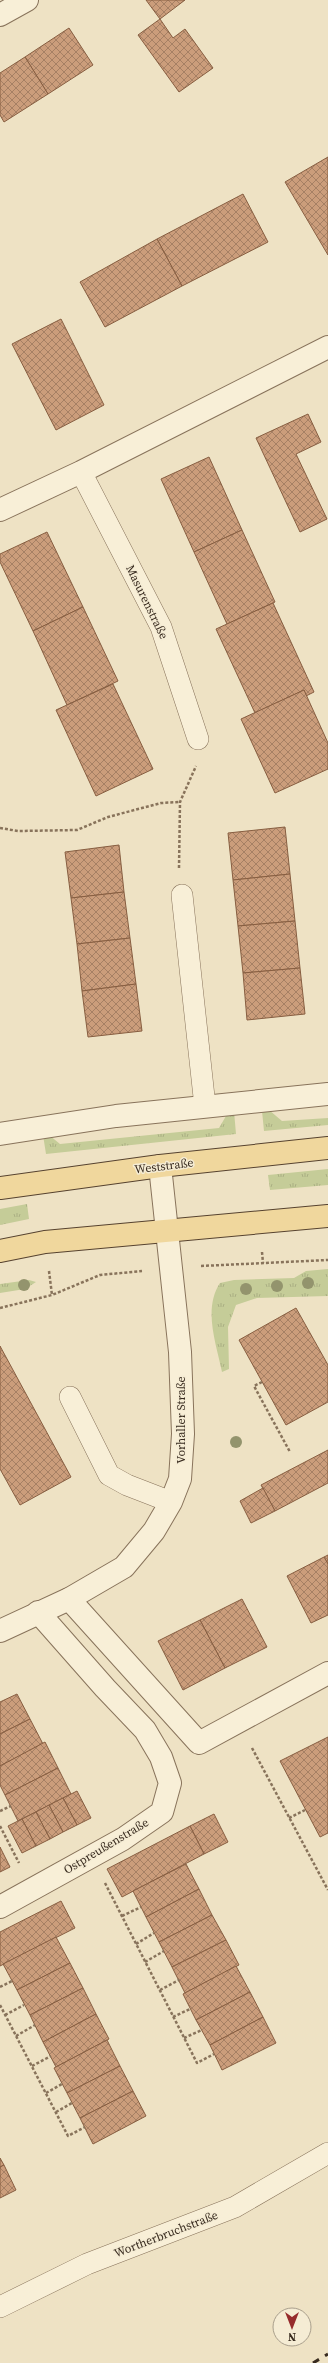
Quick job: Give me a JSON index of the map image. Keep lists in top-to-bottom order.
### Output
{
  "streets": {
    "main road": ["Weststraße"],
    "street": ["Vorhaller Straße", "Ostpreußenstraße"],
    "lane": ["Masurenstraße", "Wortherbruchstraße"]
  },
  "crossings": [
    ["Weststraße", "Vorhaller Straße"],
    ["Vorhaller Straße", "Ostpreußenstraße"]
  ],
  "north": "bottom"
}
